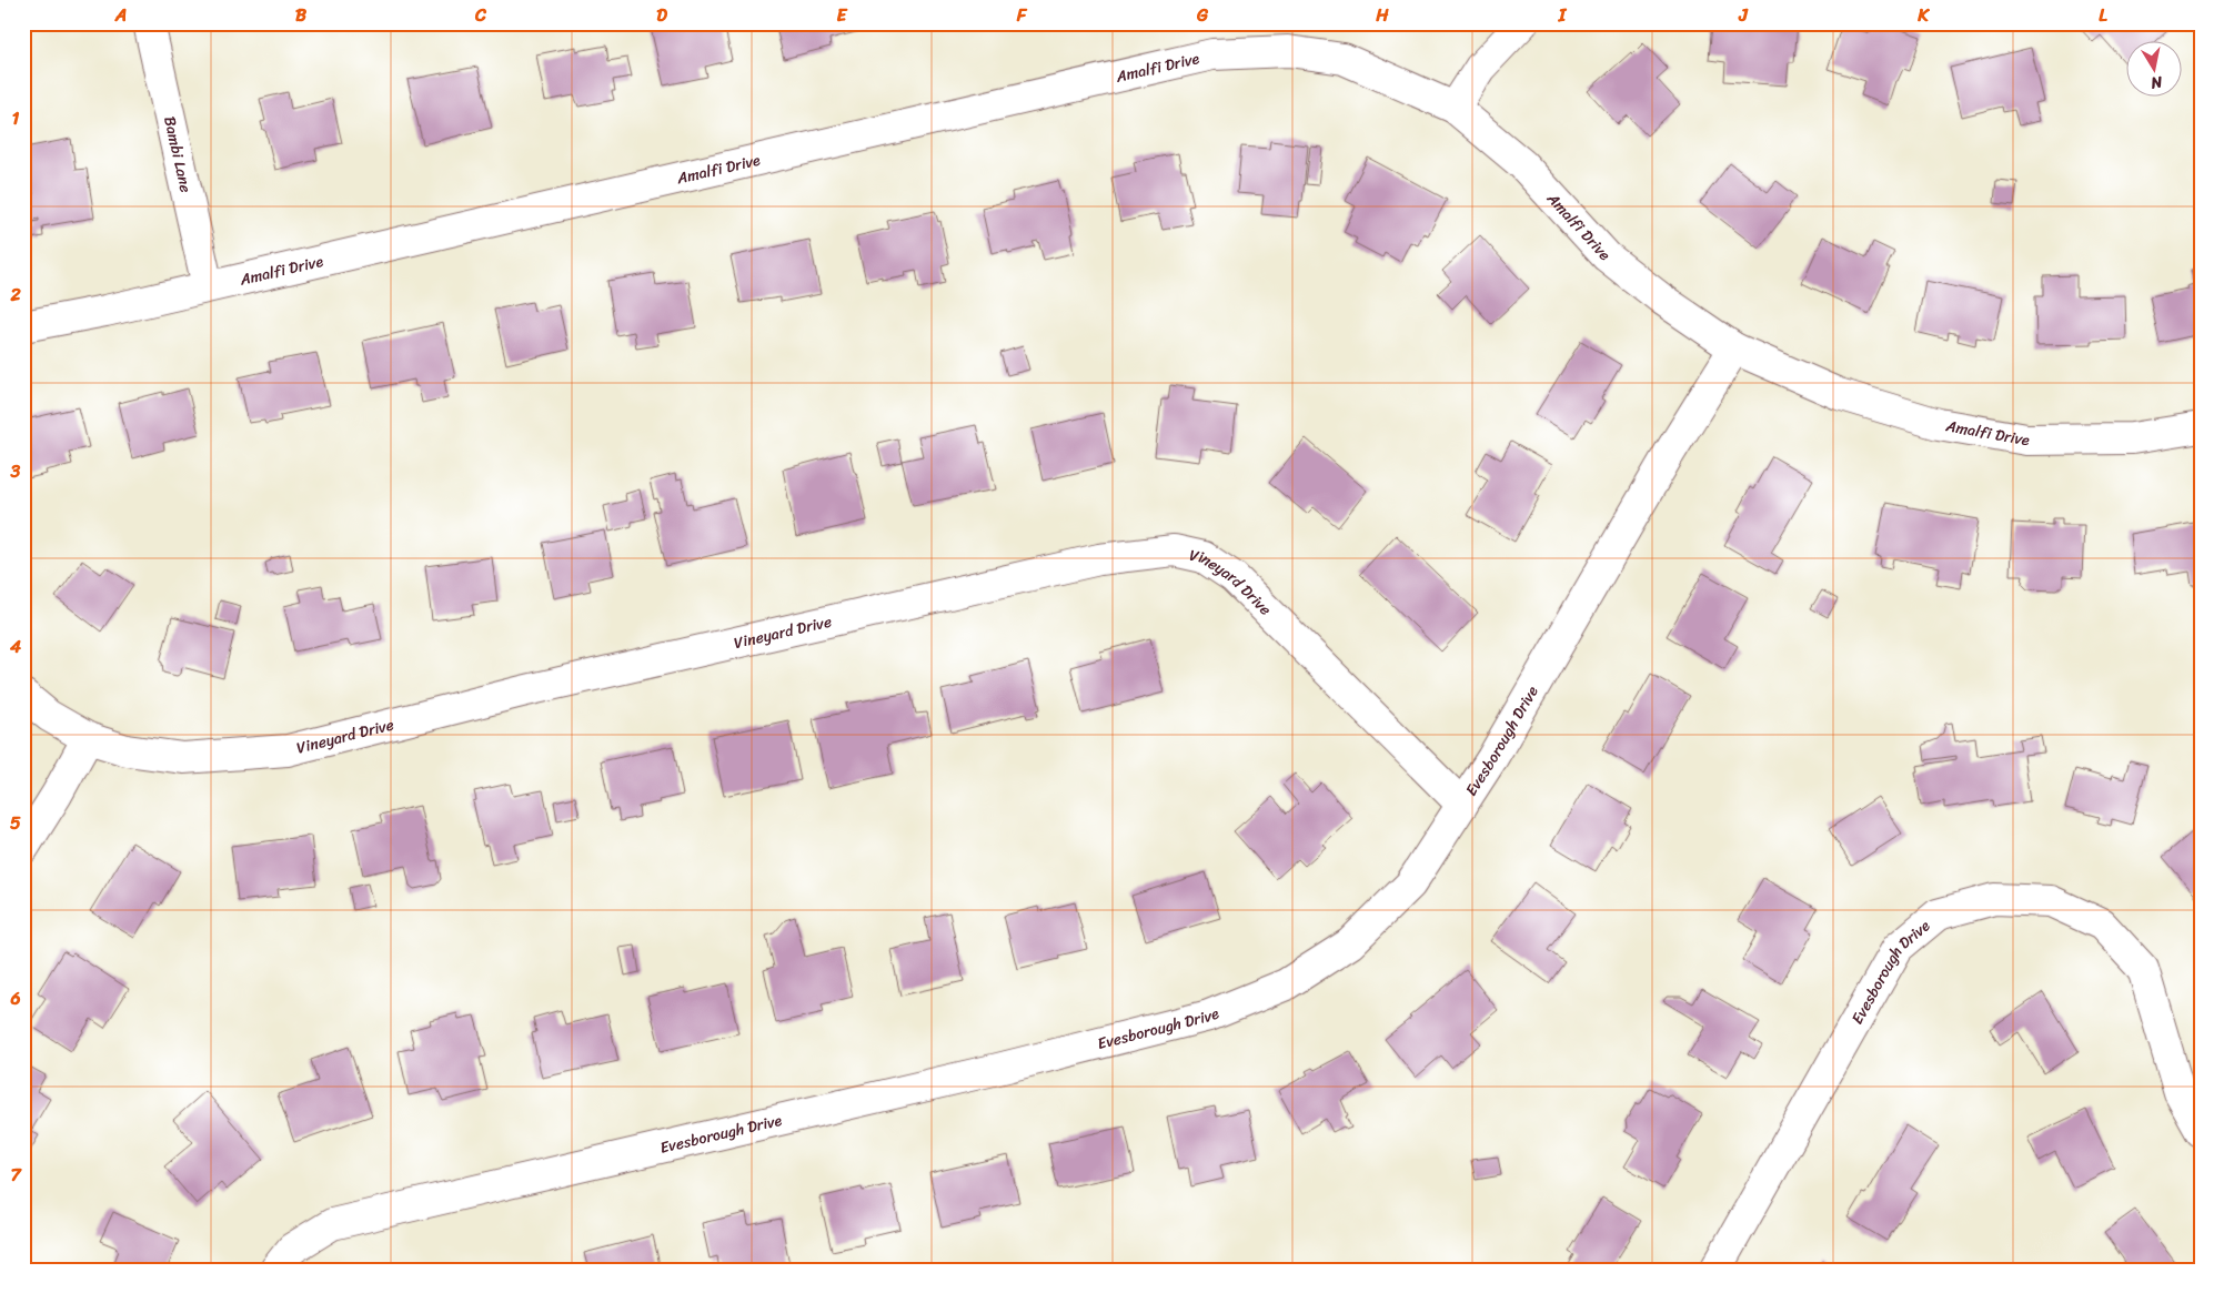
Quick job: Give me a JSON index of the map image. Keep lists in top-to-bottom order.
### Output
{
  "streets": {
    "street": [
      "Amalfi Drive",
      "Bambi Lane",
      "Vineyard Drive",
      "Evesborough Drive"
    ]
  },
  "crossings": [
    ["Amalfi Drive", "Bambi Lane"],
    ["Amalfi Drive", "Evesborough Drive"],
    ["Vineyard Drive", "Evesborough Drive"]
  ],
  "north": "bottom",
  "grid": {
    "columns": [
      "A",
      "B",
      "C",
      "D",
      "E",
      "F",
      "G",
      "H",
      "I",
      "J",
      "K",
      "L"
    ],
    "rows": [
      "1",
      "2",
      "3",
      "4",
      "5",
      "6",
      "7"
    ]
  }
}
